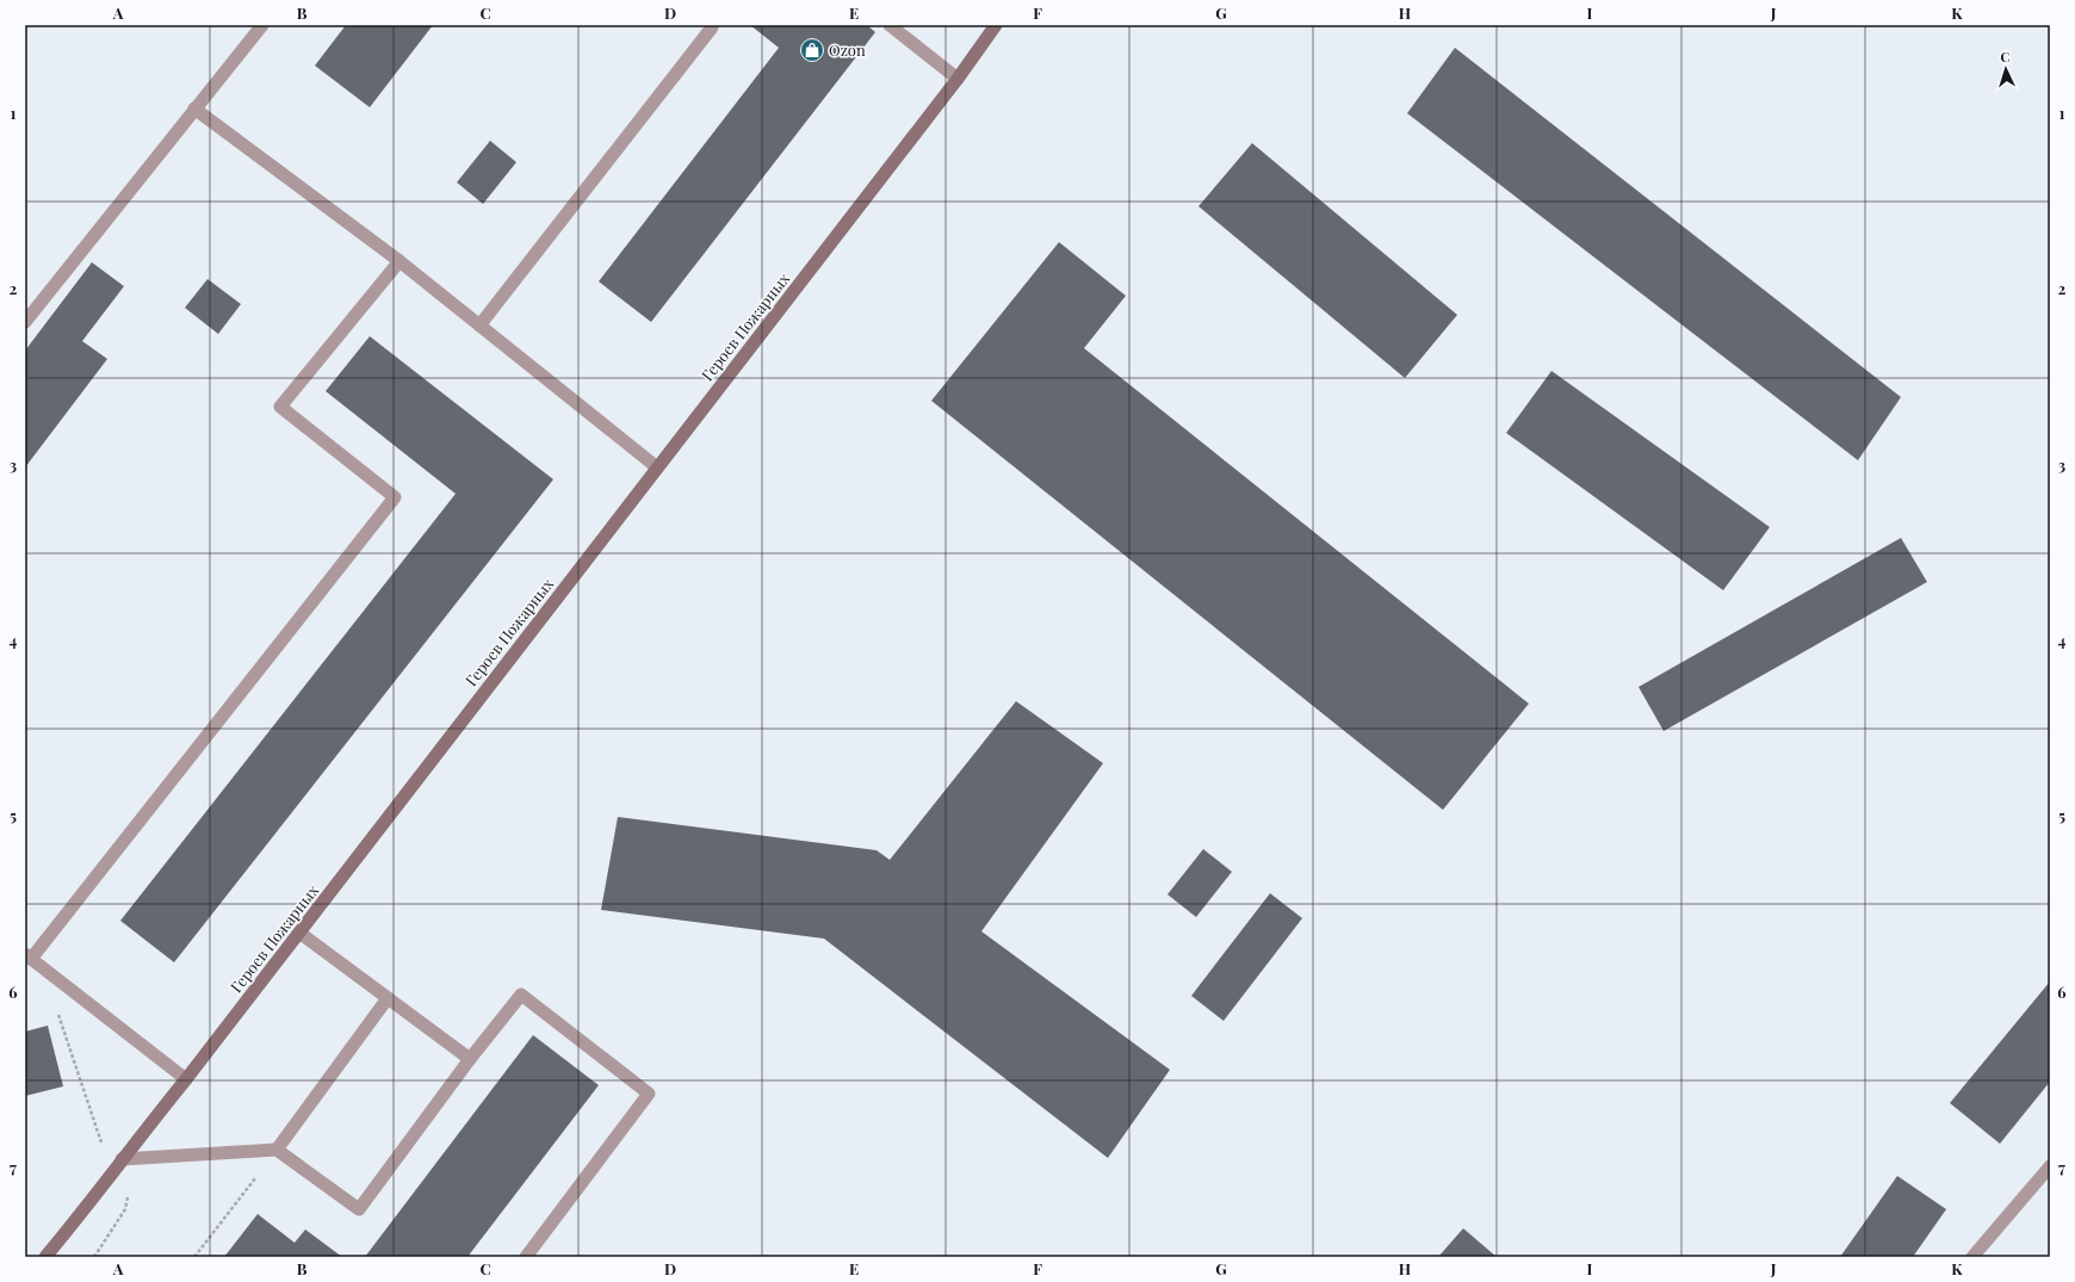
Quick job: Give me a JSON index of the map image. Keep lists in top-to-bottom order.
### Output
{
  "streets": {
    "main road": ["Героев Пожарных"]
  },
  "places": {
    "shop": ["Ozon"]
  },
  "north": "top",
  "grid": {
    "columns": [
      "A",
      "B",
      "C",
      "D",
      "E",
      "F",
      "G",
      "H",
      "I",
      "J",
      "K"
    ],
    "rows": [
      "1",
      "2",
      "3",
      "4",
      "5",
      "6",
      "7"
    ]
  }
}
